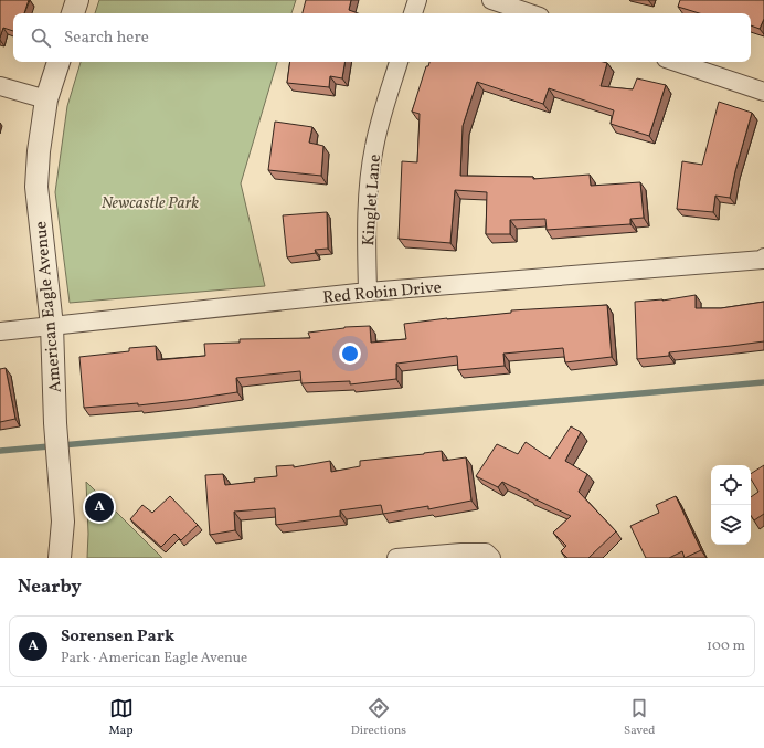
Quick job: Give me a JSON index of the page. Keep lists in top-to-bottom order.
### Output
{
  "streets": {
    "street": ["Kinglet Lane", "Red Robin Drive", "American Eagle Avenue"]
  },
  "crossings": [
    ["Kinglet Lane", "Red Robin Drive"],
    ["Red Robin Drive", "American Eagle Avenue"]
  ],
  "parks": ["Newcastle Park"],
  "page": {
    "search": "Search here",
    "pins": "A",
    "heading": "Nearby",
    "list": [
      {
        "mark": "A",
        "name": "Sorensen Park",
        "note": "Park · American Eagle Avenue",
        "value": "100 m"
      }
    ],
    "nav": ["Map", "Directions", "Saved"]
  }
}
